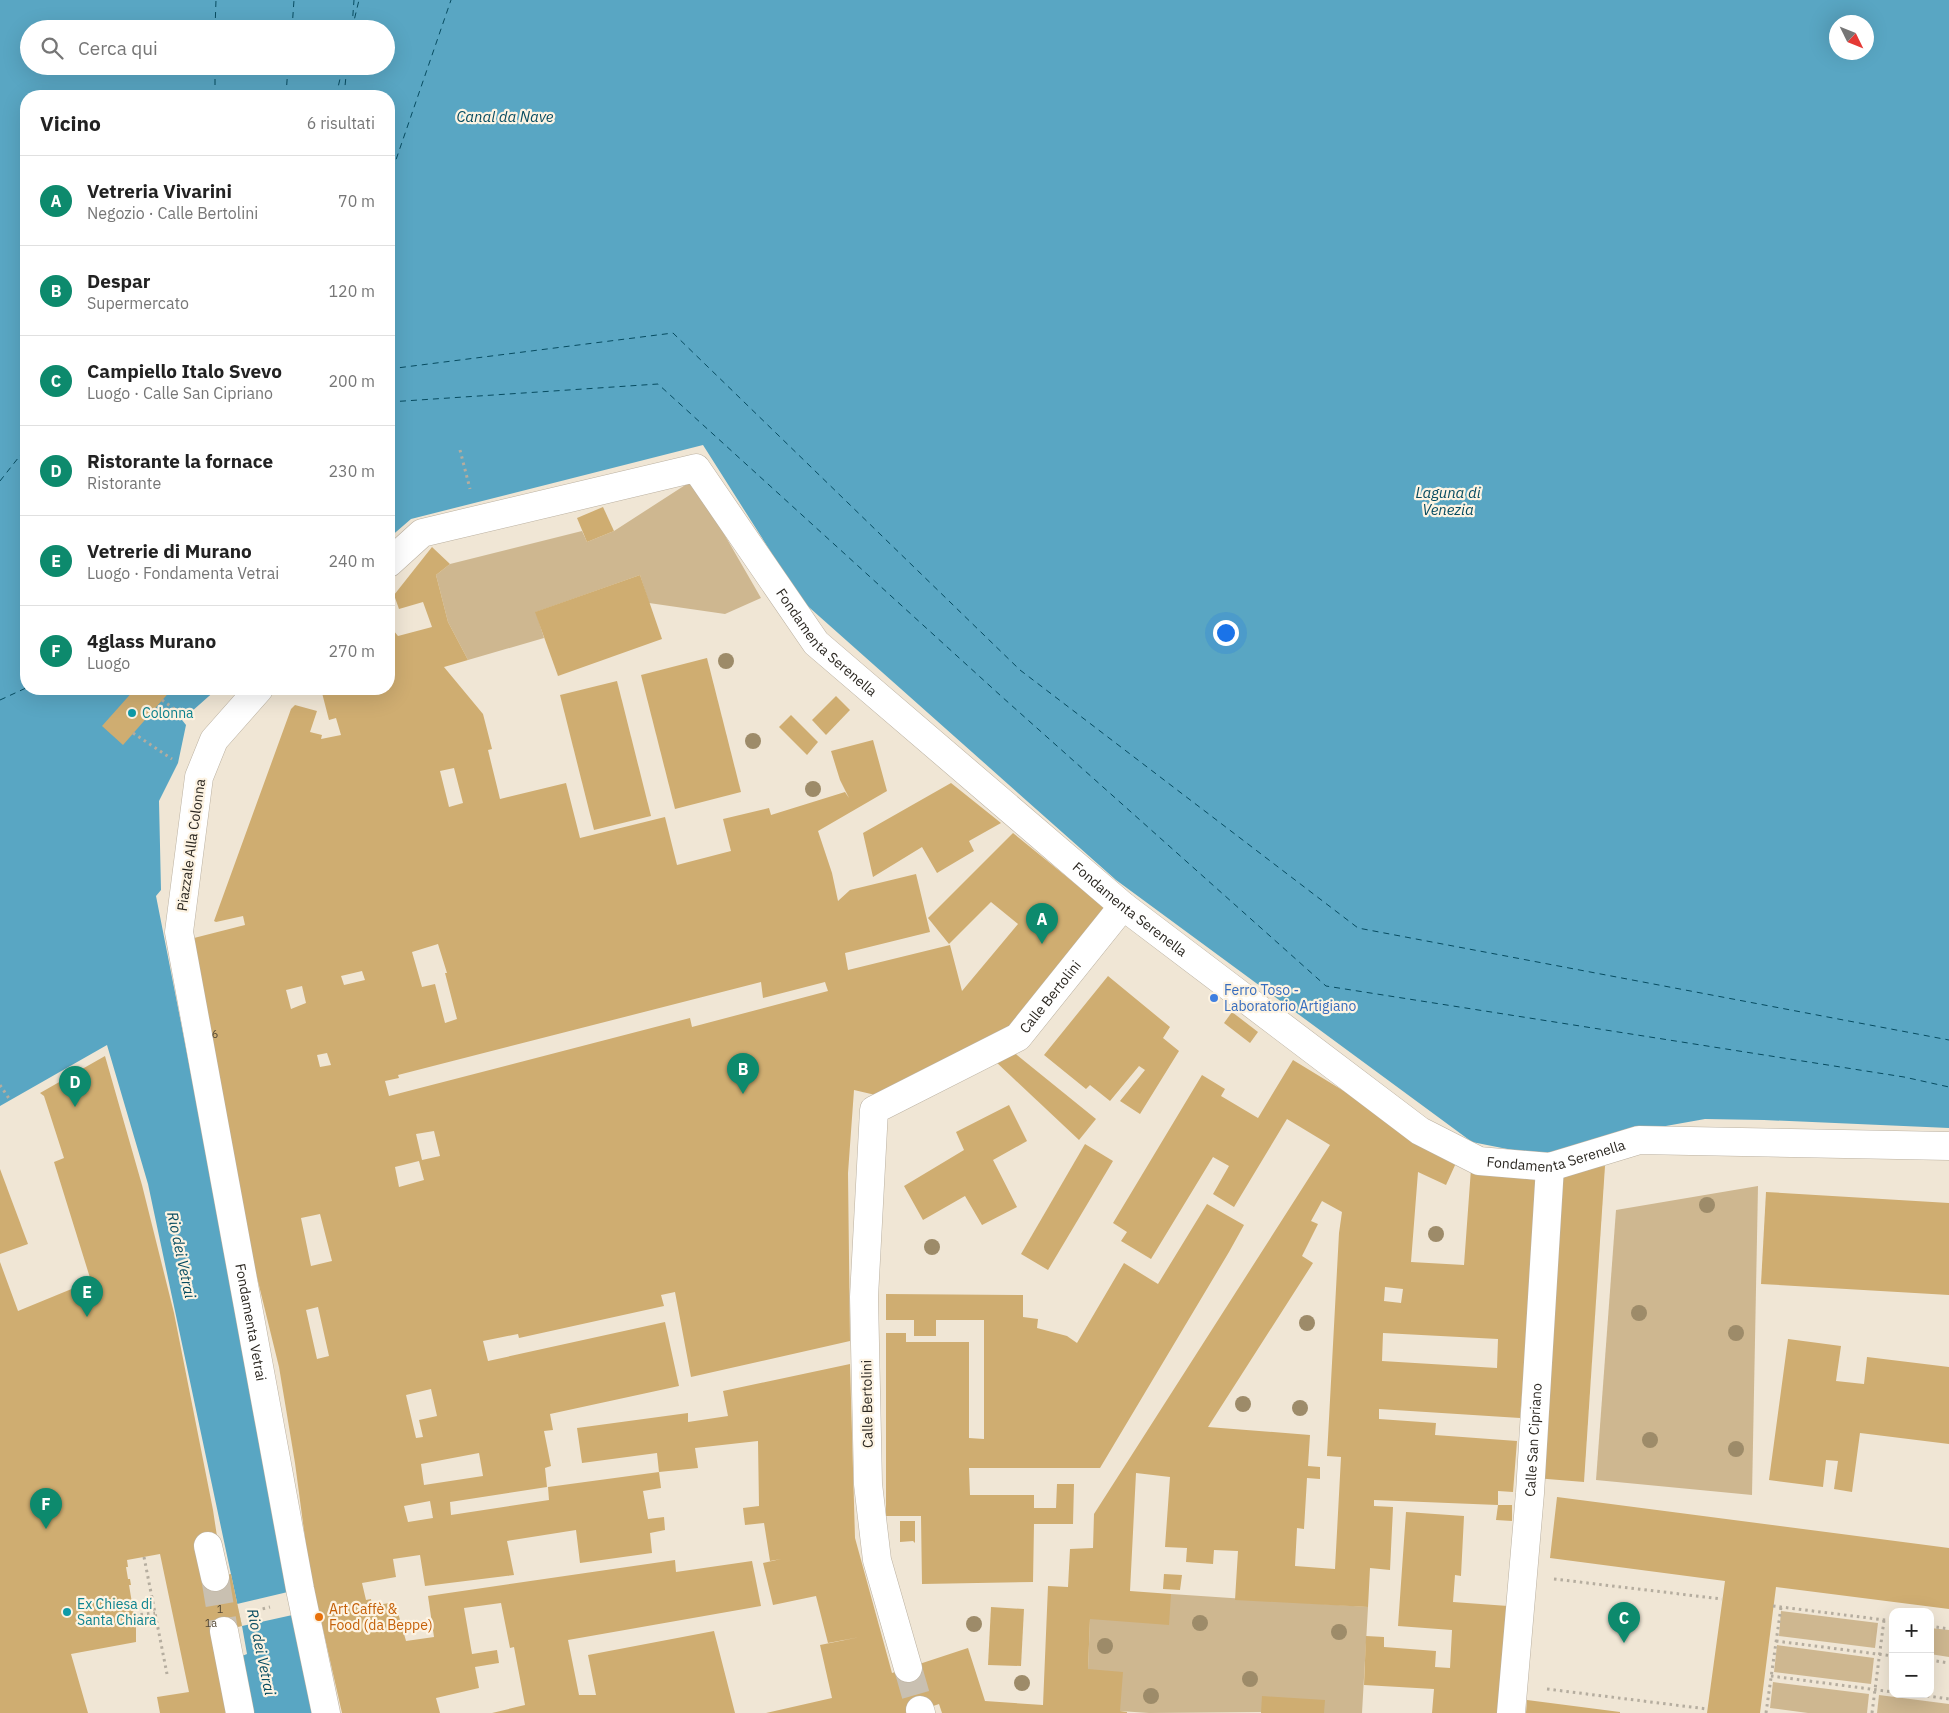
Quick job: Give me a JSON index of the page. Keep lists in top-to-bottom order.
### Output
{
  "streets": {
    "street": [
      "Fondamenta Serenella",
      "Piazzale Alla Colonna",
      "Calle Bertolini",
      "Fondamenta Vetrai",
      "Calle San Cipriano"
    ]
  },
  "crossings": [
    ["Fondamenta Serenella", "Calle Bertolini"],
    ["Fondamenta Serenella", "Calle San Cipriano"],
    ["Piazzale Alla Colonna", "Fondamenta Vetrai"]
  ],
  "water": ["Canal da Nave", "Laguna di Venezia", "Rio dei Vetrai"],
  "places": [
    "Colonna",
    "Ferro Toso - Laboratorio Artigiano",
    "Ex Chiesa di Santa Chiara",
    "Art Caffè & Food (da Beppe)"
  ],
  "house_numbers": ["6", "1", "1a"],
  "north": "bottom right",
  "page": {
    "search": "Cerca qui",
    "heading": ["Vicino", "6 risultati"],
    "list": [
      {
        "mark": "A",
        "name": "Vetreria Vivarini",
        "note": "Negozio · Calle Bertolini",
        "value": "70 m"
      },
      {
        "mark": "B",
        "name": "Despar",
        "note": "Supermercato",
        "value": "120 m"
      },
      {
        "mark": "C",
        "name": "Campiello Italo Svevo",
        "note": "Luogo · Calle San Cipriano",
        "value": "200 m"
      },
      {
        "mark": "D",
        "name": "Ristorante la fornace",
        "note": "Ristorante",
        "value": "230 m"
      },
      {
        "mark": "E",
        "name": "Vetrerie di Murano",
        "note": "Luogo · Fondamenta Vetrai",
        "value": "240 m"
      },
      {
        "mark": "F",
        "name": "4glass Murano",
        "note": "Luogo",
        "value": "270 m"
      }
    ],
    "pins": [
      "A",
      "B",
      "D",
      "E",
      "F",
      "C"
    ],
    "map_buttons": ["+", "−"]
  }
}
